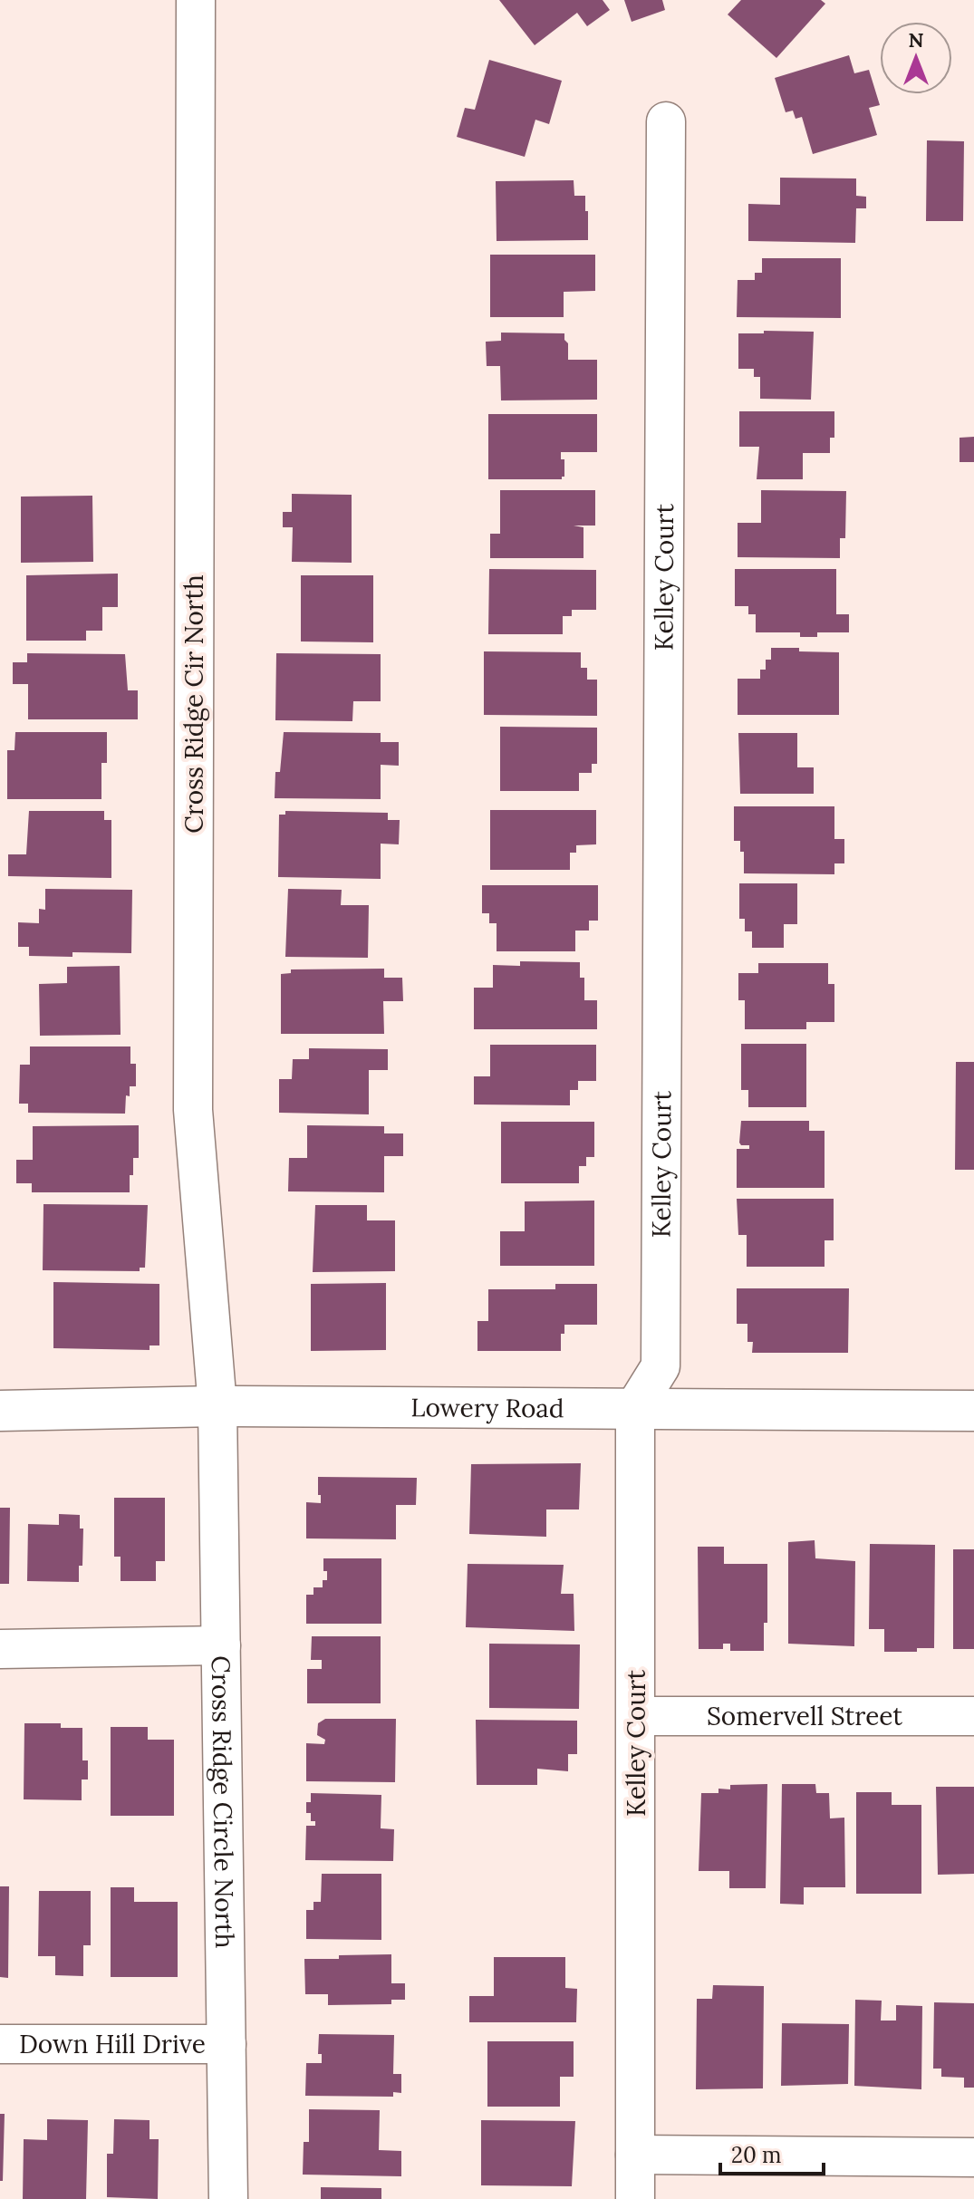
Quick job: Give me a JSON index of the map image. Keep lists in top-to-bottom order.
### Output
{
  "streets": {
    "street": [
      "Kelley Court",
      "Cross Ridge Cir North",
      "Lowery Road",
      "Somervell Street",
      "Cross Ridge Circle North",
      "Down Hill Drive"
    ]
  },
  "crossings": [
    ["Kelley Court", "Lowery Road"],
    ["Kelley Court", "Somervell Street"],
    ["Cross Ridge Cir North", "Lowery Road"],
    ["Cross Ridge Cir North", "Cross Ridge Circle North"],
    ["Lowery Road", "Cross Ridge Circle North"],
    ["Cross Ridge Circle North", "Down Hill Drive"]
  ],
  "scale_bar": "20 m",
  "north": "top"
}
